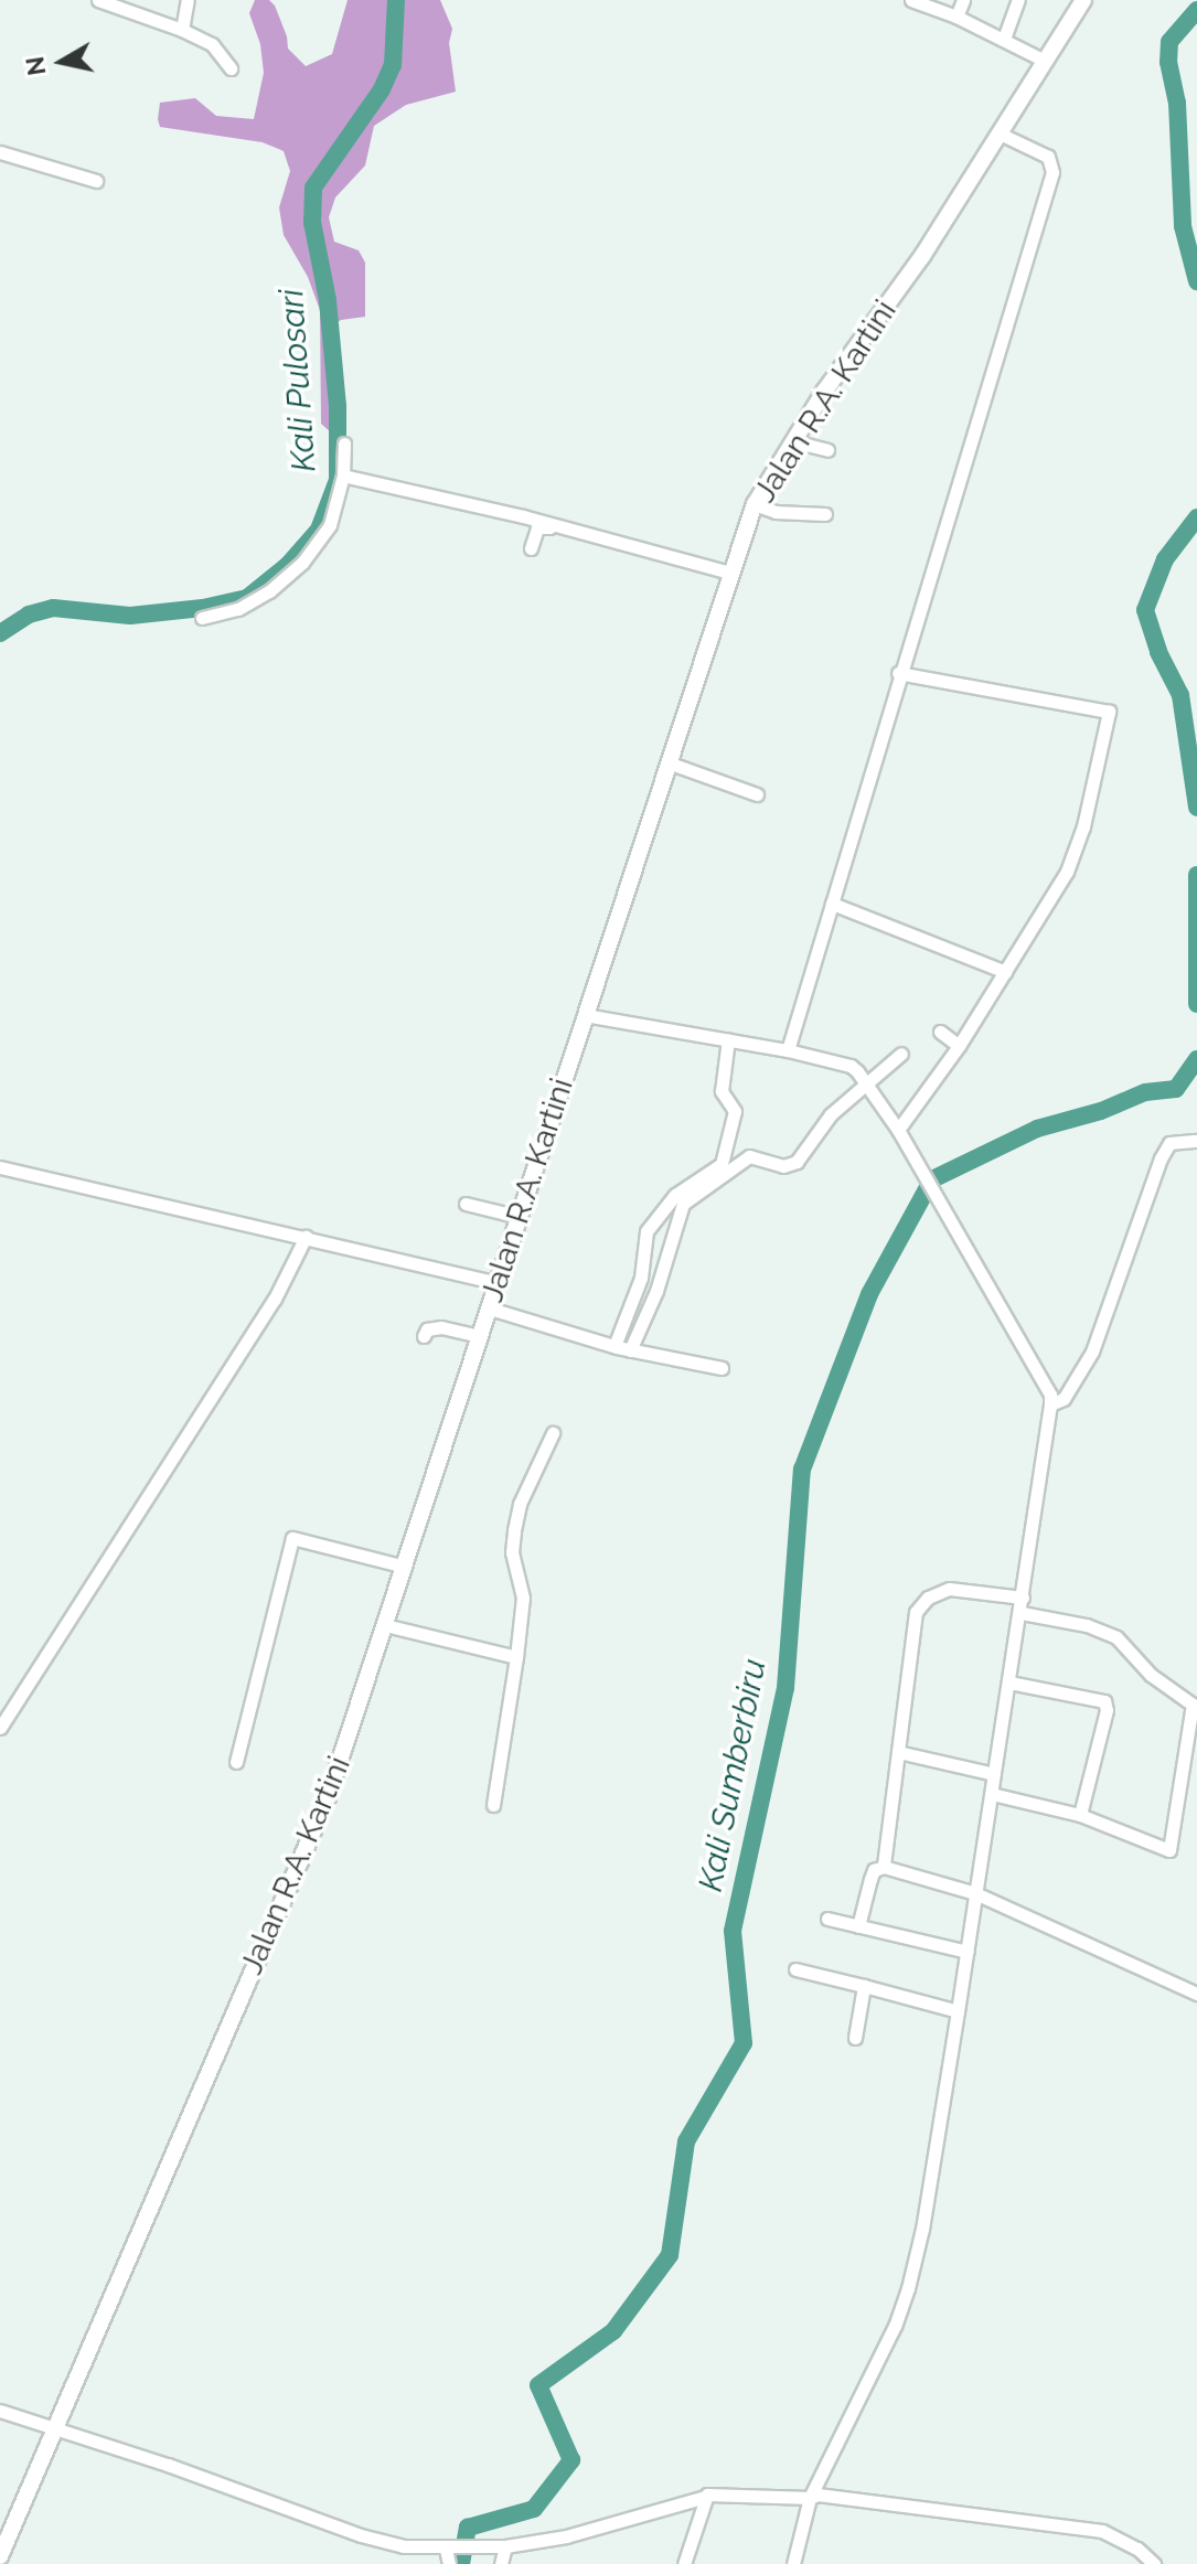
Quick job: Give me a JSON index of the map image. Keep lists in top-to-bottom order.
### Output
{
  "streets": {
    "main road": ["Jalan R.A. Kartini"]
  },
  "water": ["Kali Pulosari", "Kali Sumberbiru"],
  "north": "left"
}
